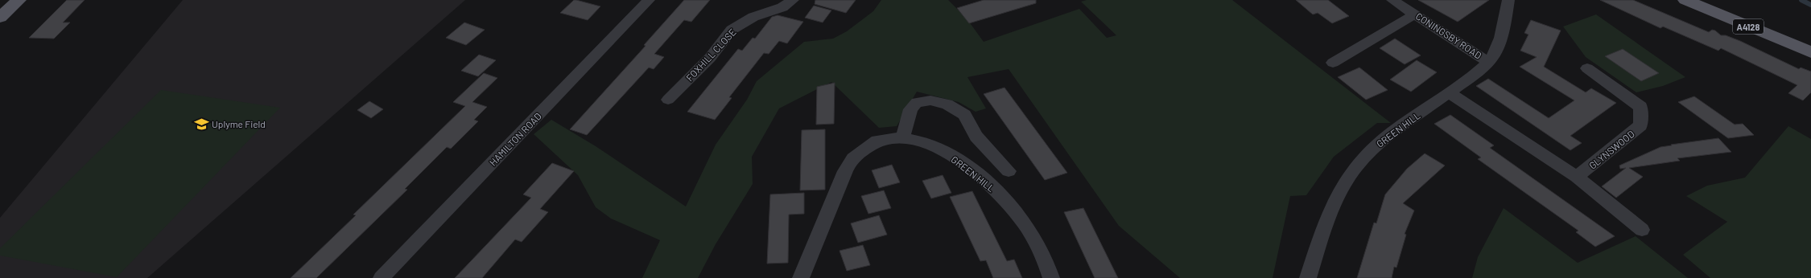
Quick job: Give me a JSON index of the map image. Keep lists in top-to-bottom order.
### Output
{
  "streets": {
    "main road": ["A4128"],
    "street": [
      "CONINGSBY ROAD",
      "FOXHILL CLOSE",
      "GREEN HILL",
      "HAMILTON ROAD",
      "GLYNSWOOD"
    ]
  },
  "crossings": [
    ["CONINGSBY ROAD", "GREEN HILL"]
  ],
  "places": {
    "school or university": ["Uplyme Field"]
  }
}
